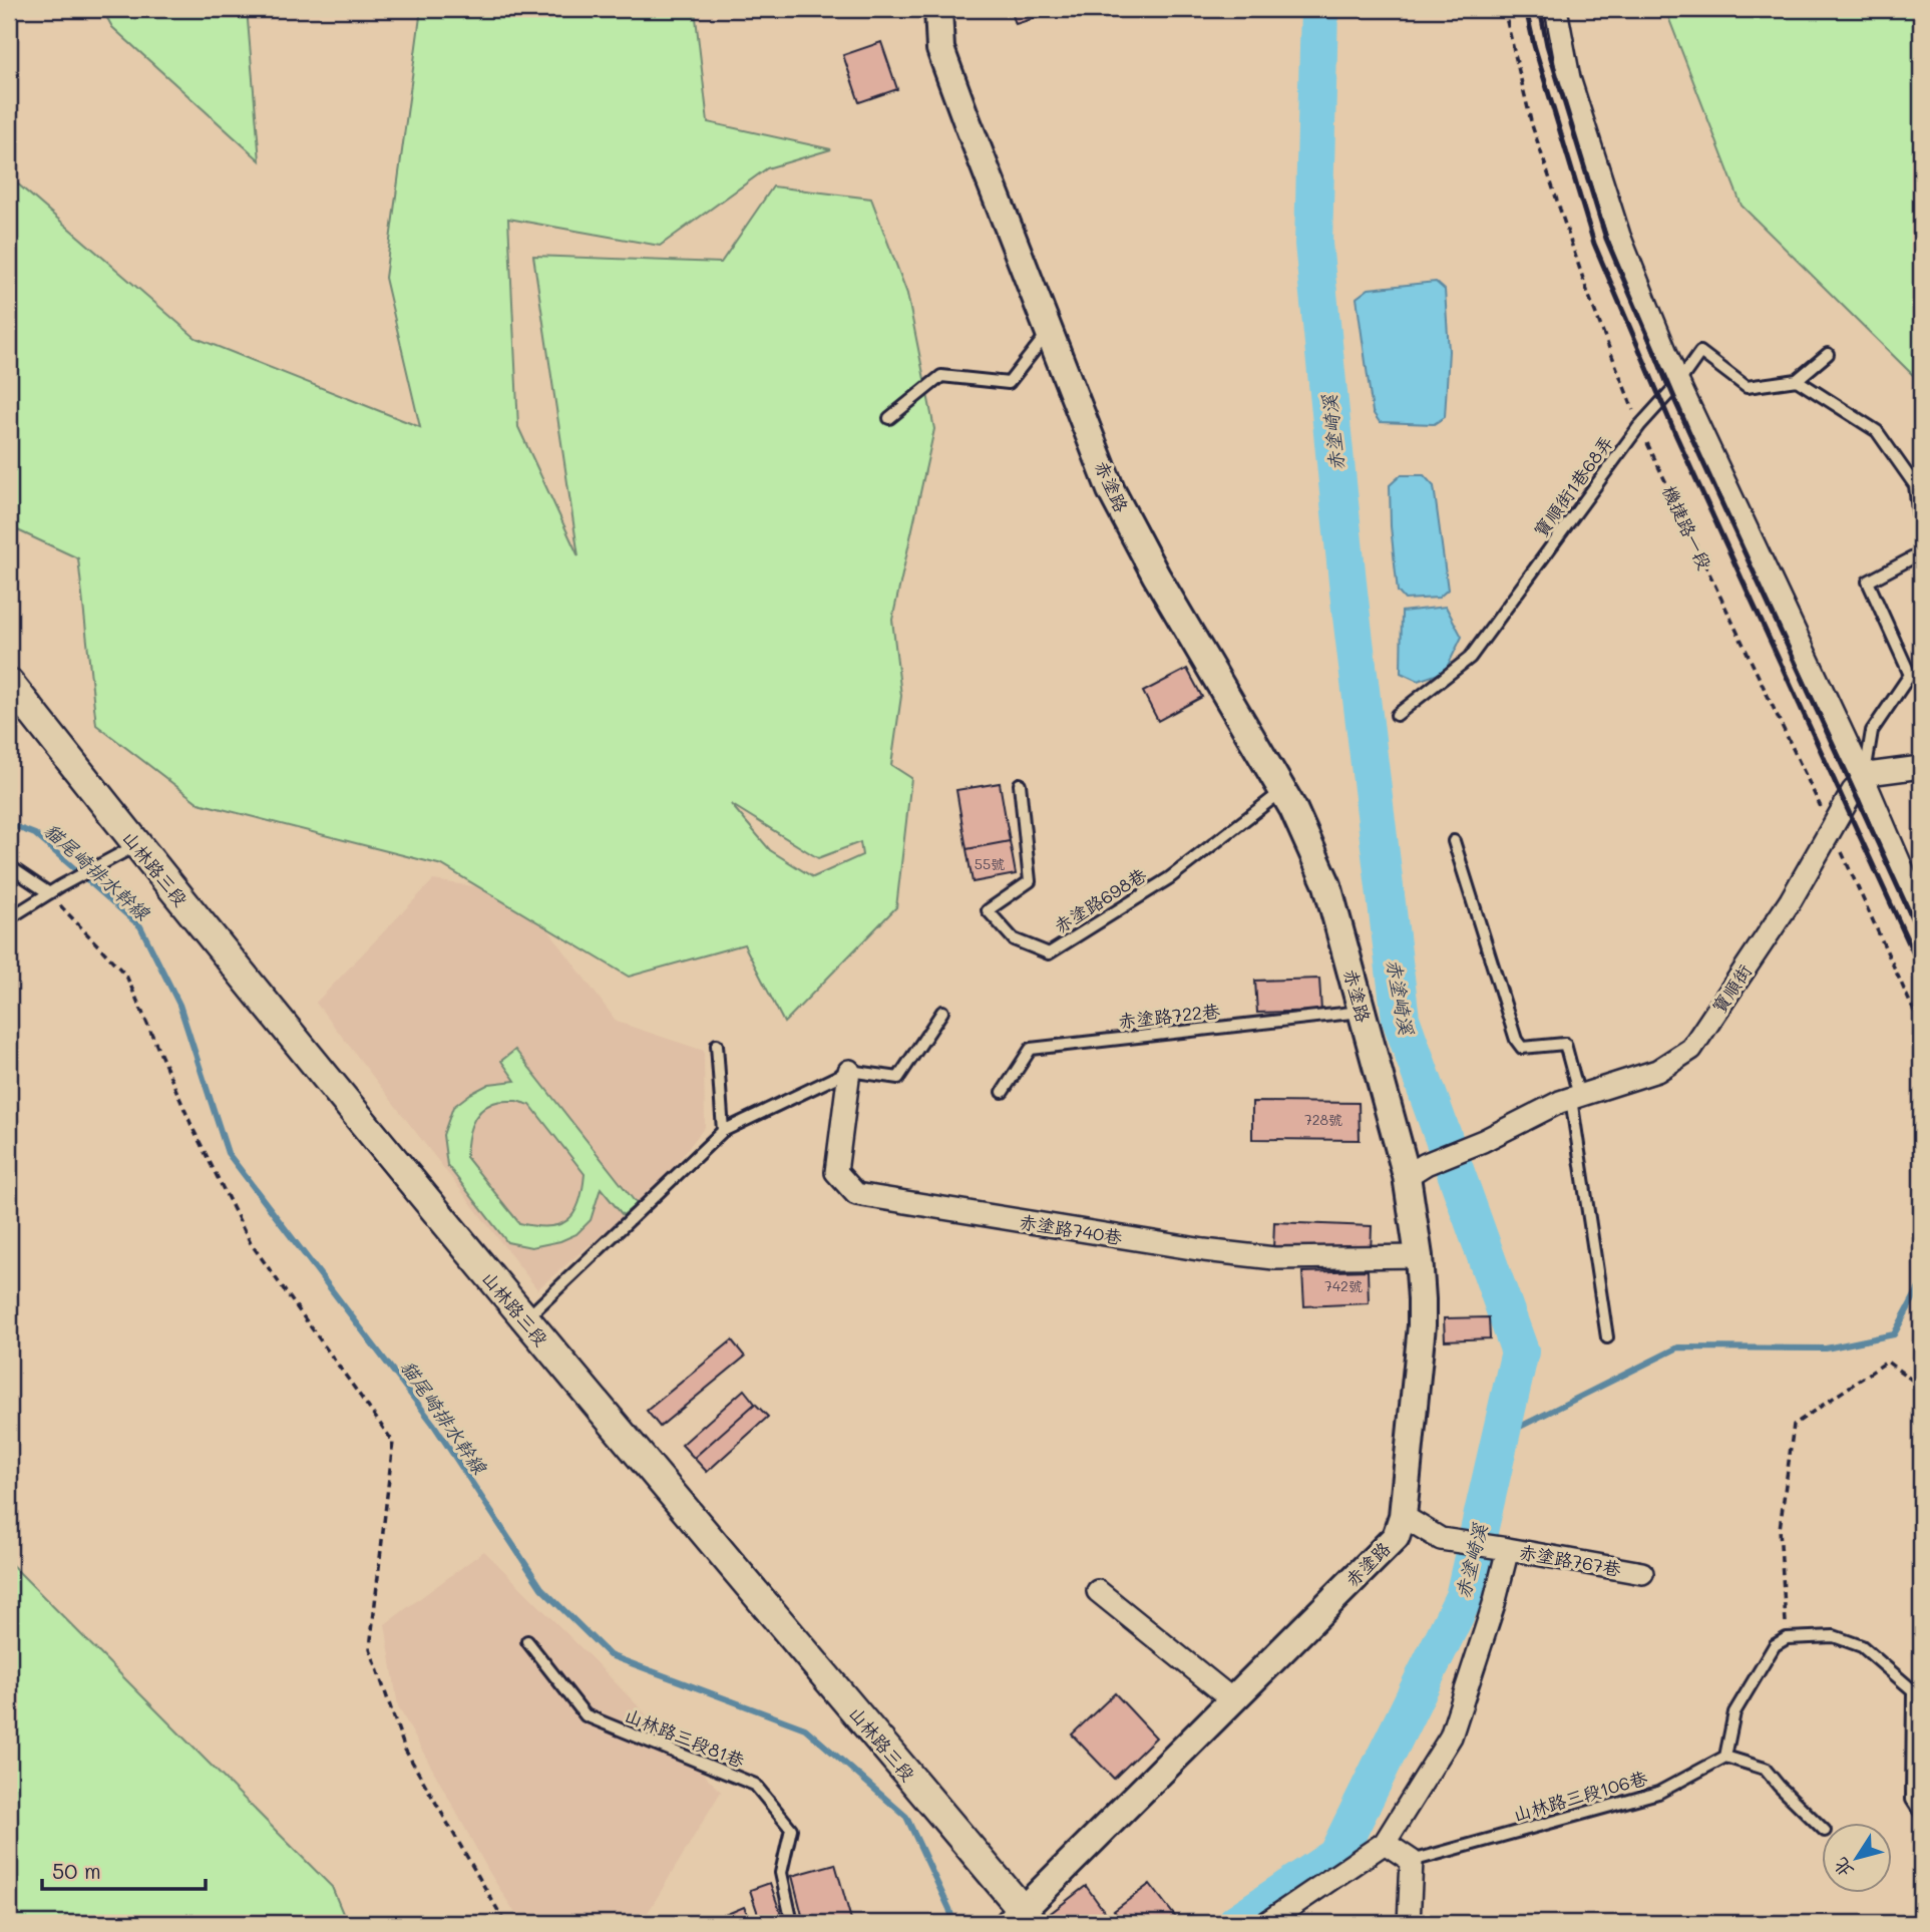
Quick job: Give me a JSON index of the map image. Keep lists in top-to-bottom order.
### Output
{
  "streets": {
    "main road": ["山林路三段"],
    "street": [
      "赤塗路",
      "寶順街",
      "赤塗路740巷",
      "赤塗路767巷"
    ],
    "lane": [
      "寶順街1巷68弄",
      "赤塗路698巷",
      "赤塗路722巷",
      "山林路三段81巷",
      "山林路三段106巷"
    ],
    "path": ["機捷路一段"]
  },
  "crossings": [
    ["赤塗路", "山林路三段"],
    ["赤塗路", "赤塗路698巷"],
    ["赤塗路", "寶順街"],
    ["赤塗路", "赤塗路722巷"],
    ["赤塗路", "赤塗路740巷"],
    ["赤塗路", "赤塗路767巷"],
    ["寶順街1巷68弄", "機捷路一段"],
    ["機捷路一段", "寶順街"]
  ],
  "water": ["赤塗崎溪", "貓尾崎排水幹線"],
  "house_numbers": ["55號", "728號", "742號"],
  "scale_bar": "50 m",
  "north": "bottom left"
}
